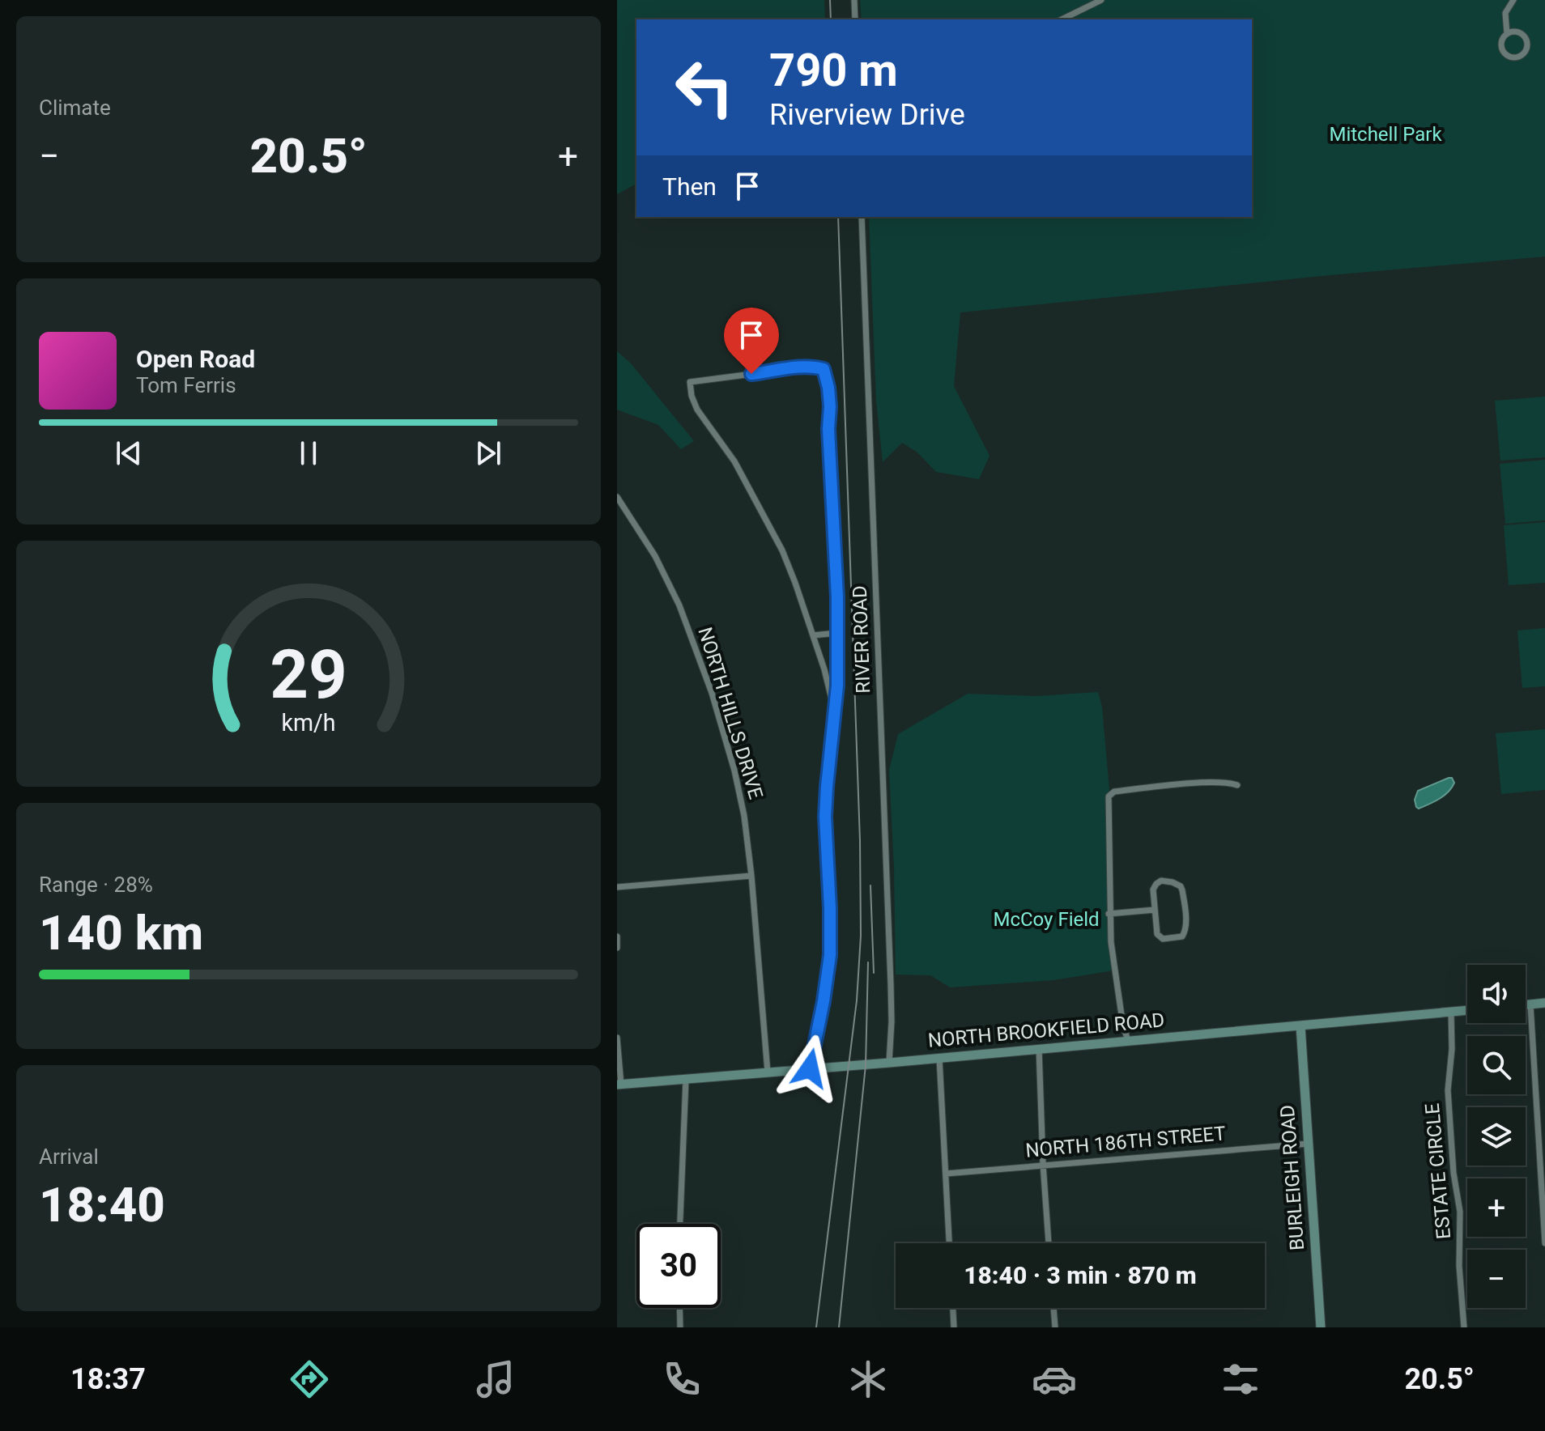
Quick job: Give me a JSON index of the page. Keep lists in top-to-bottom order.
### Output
{
  "streets": {
    "street": [
      "RIVER ROAD",
      "NORTH HILLS DRIVE",
      "NORTH BROOKFIELD ROAD",
      "NORTH 186TH STREET",
      "ESTATE CIRCLE",
      "BURLEIGH ROAD"
    ]
  },
  "crossings": [
    ["RIVER ROAD", "NORTH BROOKFIELD ROAD"],
    ["NORTH HILLS DRIVE", "NORTH BROOKFIELD ROAD"],
    ["NORTH BROOKFIELD ROAD", "ESTATE CIRCLE"],
    ["NORTH BROOKFIELD ROAD", "BURLEIGH ROAD"],
    ["NORTH 186TH STREET", "BURLEIGH ROAD"]
  ],
  "parks": ["Mitchell Park", "McCoy Field"],
  "page": {
    "tile": [
      "Climate",
      ["Range · 28%", "140 km"],
      ["Arrival", "18:40"]
    ],
    "turn": ["790 m", "Riverview Drive"],
    "heat": ["−", "20.5°", "+"],
    "then": "Then",
    "song": ["Open Road", "Tom Ferris"],
    "map_buttons": ["+", "−"],
    "limit": "30",
    "trip": "18:40 · 3 min · 870 m",
    "tabs": ["18:37", "20.5°"],
    "gauge": ["29", "km/h"]
  }
}
